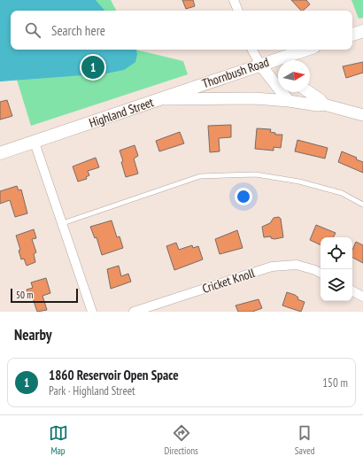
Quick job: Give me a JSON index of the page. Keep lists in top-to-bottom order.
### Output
{
  "streets": {
    "main road": ["Thornbush Road", "Highland Street"],
    "street": ["Cricket Knoll"]
  },
  "crossings": [
    ["Thornbush Road", "Highland Street"]
  ],
  "scale_bar": "50 m",
  "north": "right",
  "page": {
    "search": "Search here",
    "pins": "1",
    "scale": "50 m",
    "heading": "Nearby",
    "list": [
      {
        "mark": "1",
        "name": "1860 Reservoir Open Space",
        "note": "Park · Highland Street",
        "value": "150 m"
      }
    ],
    "nav": ["Map", "Directions", "Saved"]
  }
}
